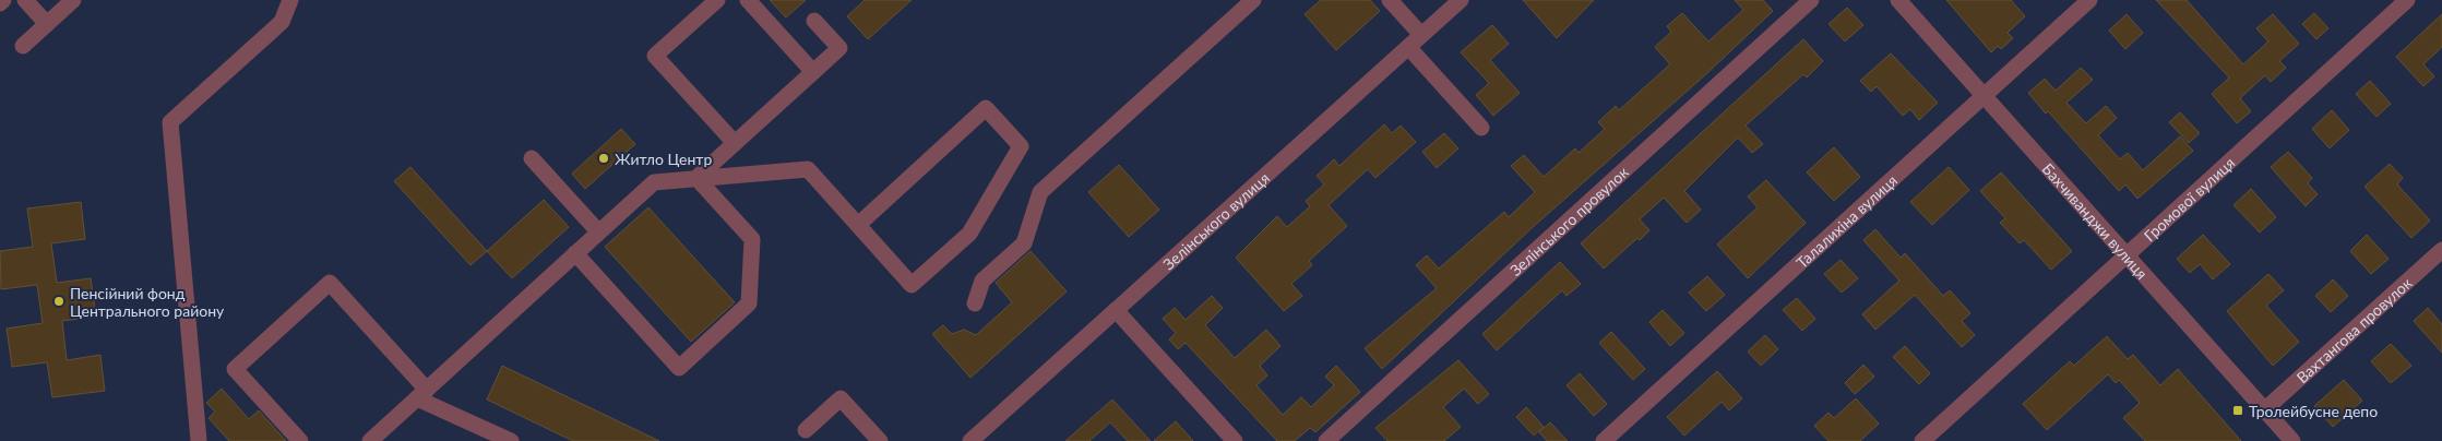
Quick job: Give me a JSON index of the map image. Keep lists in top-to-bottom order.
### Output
{
  "streets": {
    "street": [
      "Громової вулиця",
      "Зелінського вулиця",
      "Зелінського провулок",
      "Талалихіна вулиця",
      "Бахчиванджи вулиця",
      "Вахтангова провулок"
    ]
  },
  "crossings": [
    ["Громової вулиця", "Бахчиванджи вулиця"],
    ["Талалихіна вулиця", "Бахчиванджи вулиця"],
    ["Бахчиванджи вулиця", "Вахтангова провулок"]
  ],
  "places": {
    "other": ["Житло Центр", "Пенсійний фонд Центрального району"],
    "transit": ["Тролейбусне депо"]
  }
}
